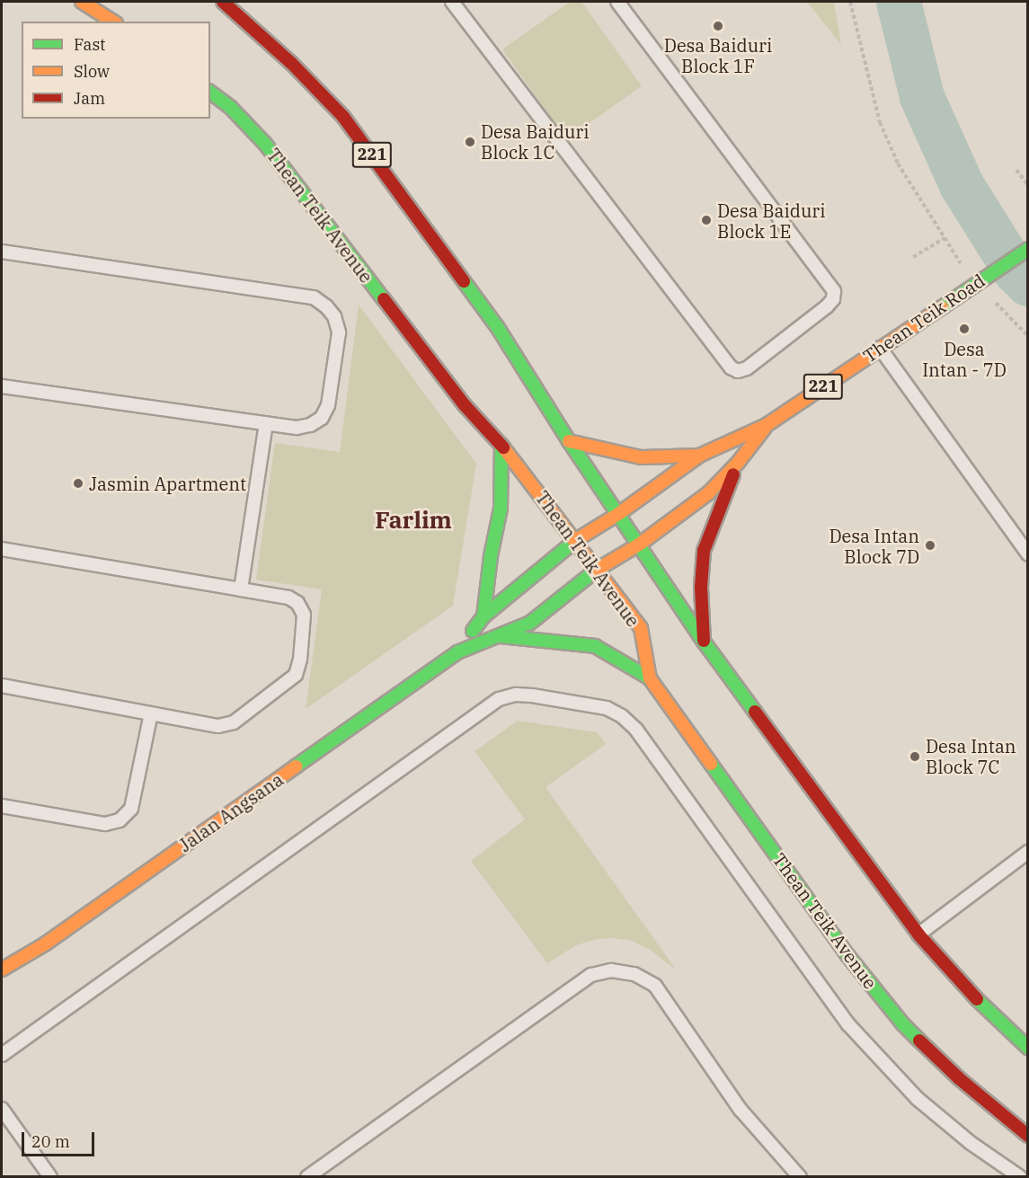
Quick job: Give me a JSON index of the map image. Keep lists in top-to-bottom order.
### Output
{
  "streets": {
    "main road": [
      "221",
      "Thean Teik Avenue",
      "Thean Teik Road",
      "Jalan Angsana"
    ]
  },
  "crossings": [
    ["221", "Thean Teik Road"],
    ["Thean Teik Avenue", "Thean Teik Road"],
    ["Thean Teik Avenue", "Jalan Angsana"],
    ["Thean Teik Road", "Jalan Angsana"]
  ],
  "districts": ["Farlim"],
  "places": [
    "Desa Baiduri Block 1F",
    "Desa Baiduri Block 1C",
    "Desa Baiduri Block 1E",
    "Desa Intan - 7D",
    "Jasmin Apartment",
    "Desa Intan Block 7D",
    "Desa Intan Block 7C"
  ],
  "legend": ["Fast", "Slow", "Jam"],
  "scale_bar": "20 m"
}
